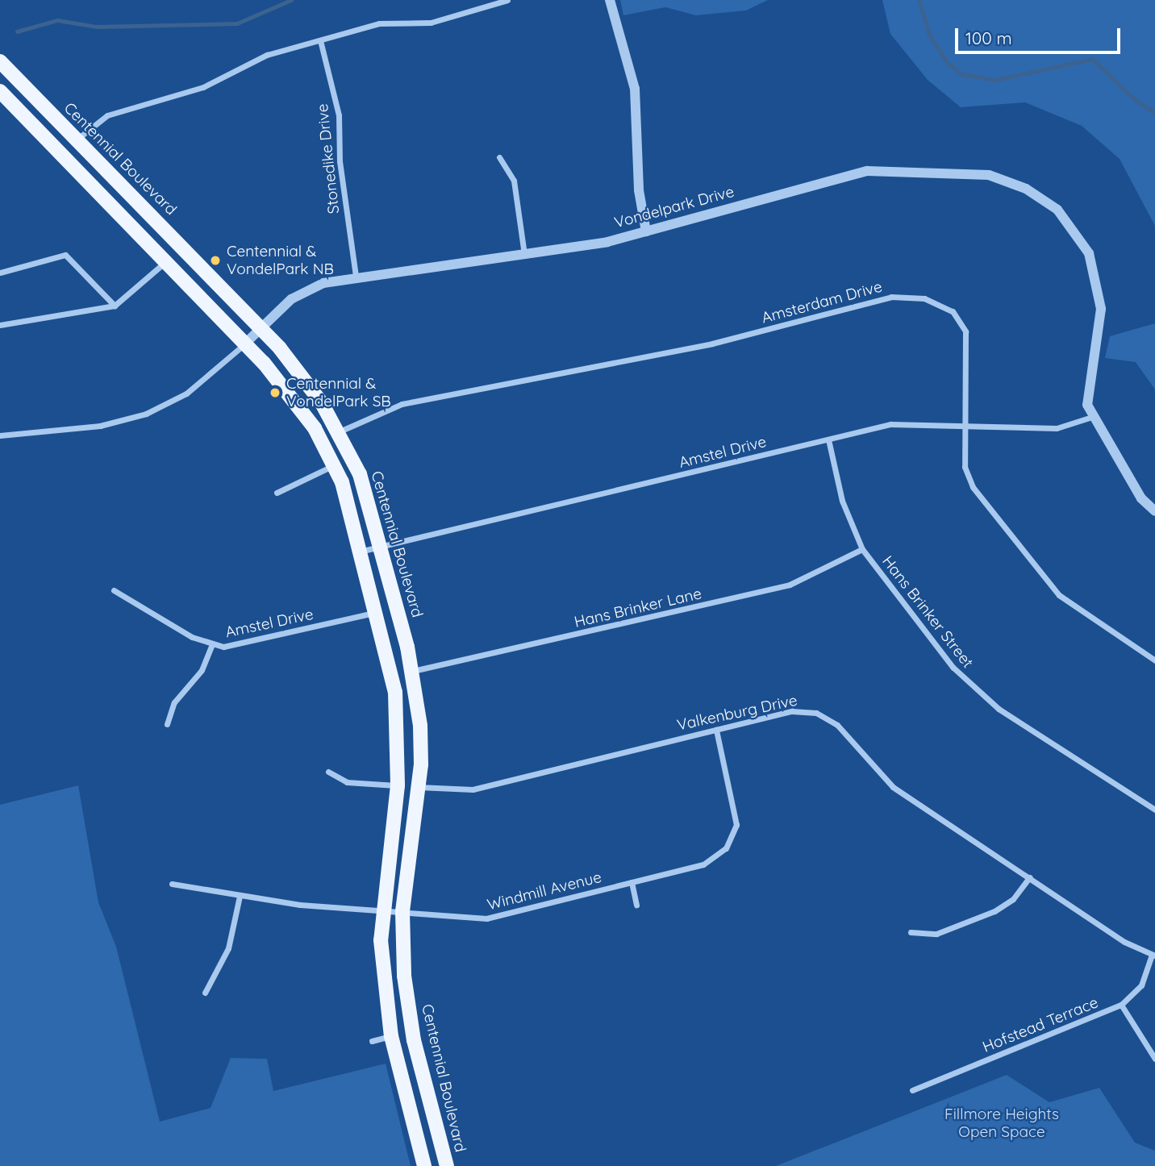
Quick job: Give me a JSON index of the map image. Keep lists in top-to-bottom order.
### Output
{
  "streets": {
    "main road": ["Centennial Boulevard"],
    "street": [
      "Stonedike Drive",
      "Vondelpark Drive",
      "Amsterdam Drive",
      "Amstel Drive",
      "Hans Brinker Lane",
      "Hans Brinker Street",
      "Valkenburg Drive",
      "Windmill Avenue",
      "Hofstead Terrace"
    ]
  },
  "crossings": [
    ["Centennial Boulevard", "Vondelpark Drive"],
    ["Centennial Boulevard", "Amsterdam Drive"],
    ["Centennial Boulevard", "Amstel Drive"],
    ["Centennial Boulevard", "Hans Brinker Lane"],
    ["Centennial Boulevard", "Valkenburg Drive"],
    ["Centennial Boulevard", "Windmill Avenue"],
    ["Stonedike Drive", "Vondelpark Drive"],
    ["Vondelpark Drive", "Amstel Drive"],
    ["Amsterdam Drive", "Amstel Drive"],
    ["Amstel Drive", "Hans Brinker Street"],
    ["Hans Brinker Lane", "Hans Brinker Street"],
    ["Valkenburg Drive", "Windmill Avenue"],
    ["Valkenburg Drive", "Hofstead Terrace"]
  ],
  "parks": ["Fillmore Heights Open Space"],
  "places": ["Centennial & VondelPark NB", "Centennial & VondelPark SB"],
  "scale_bar": "100 m"
}
